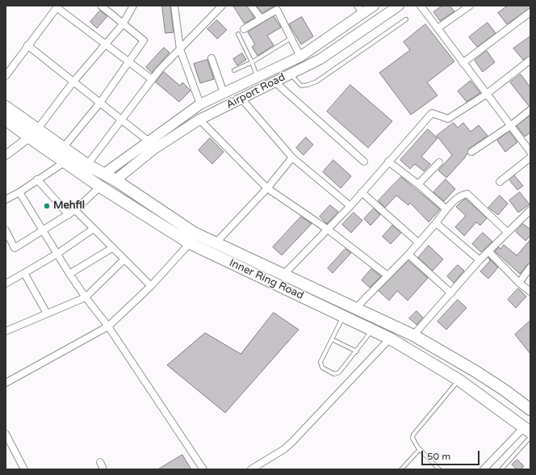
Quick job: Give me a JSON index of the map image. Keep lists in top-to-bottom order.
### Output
{
  "streets": {
    "highway": ["Inner Ring Road"],
    "main road": ["Airport Road"]
  },
  "crossings": [
    ["Airport Road", "Inner Ring Road"]
  ],
  "places": ["Mehfil"],
  "scale_bar": "50 m"
}
